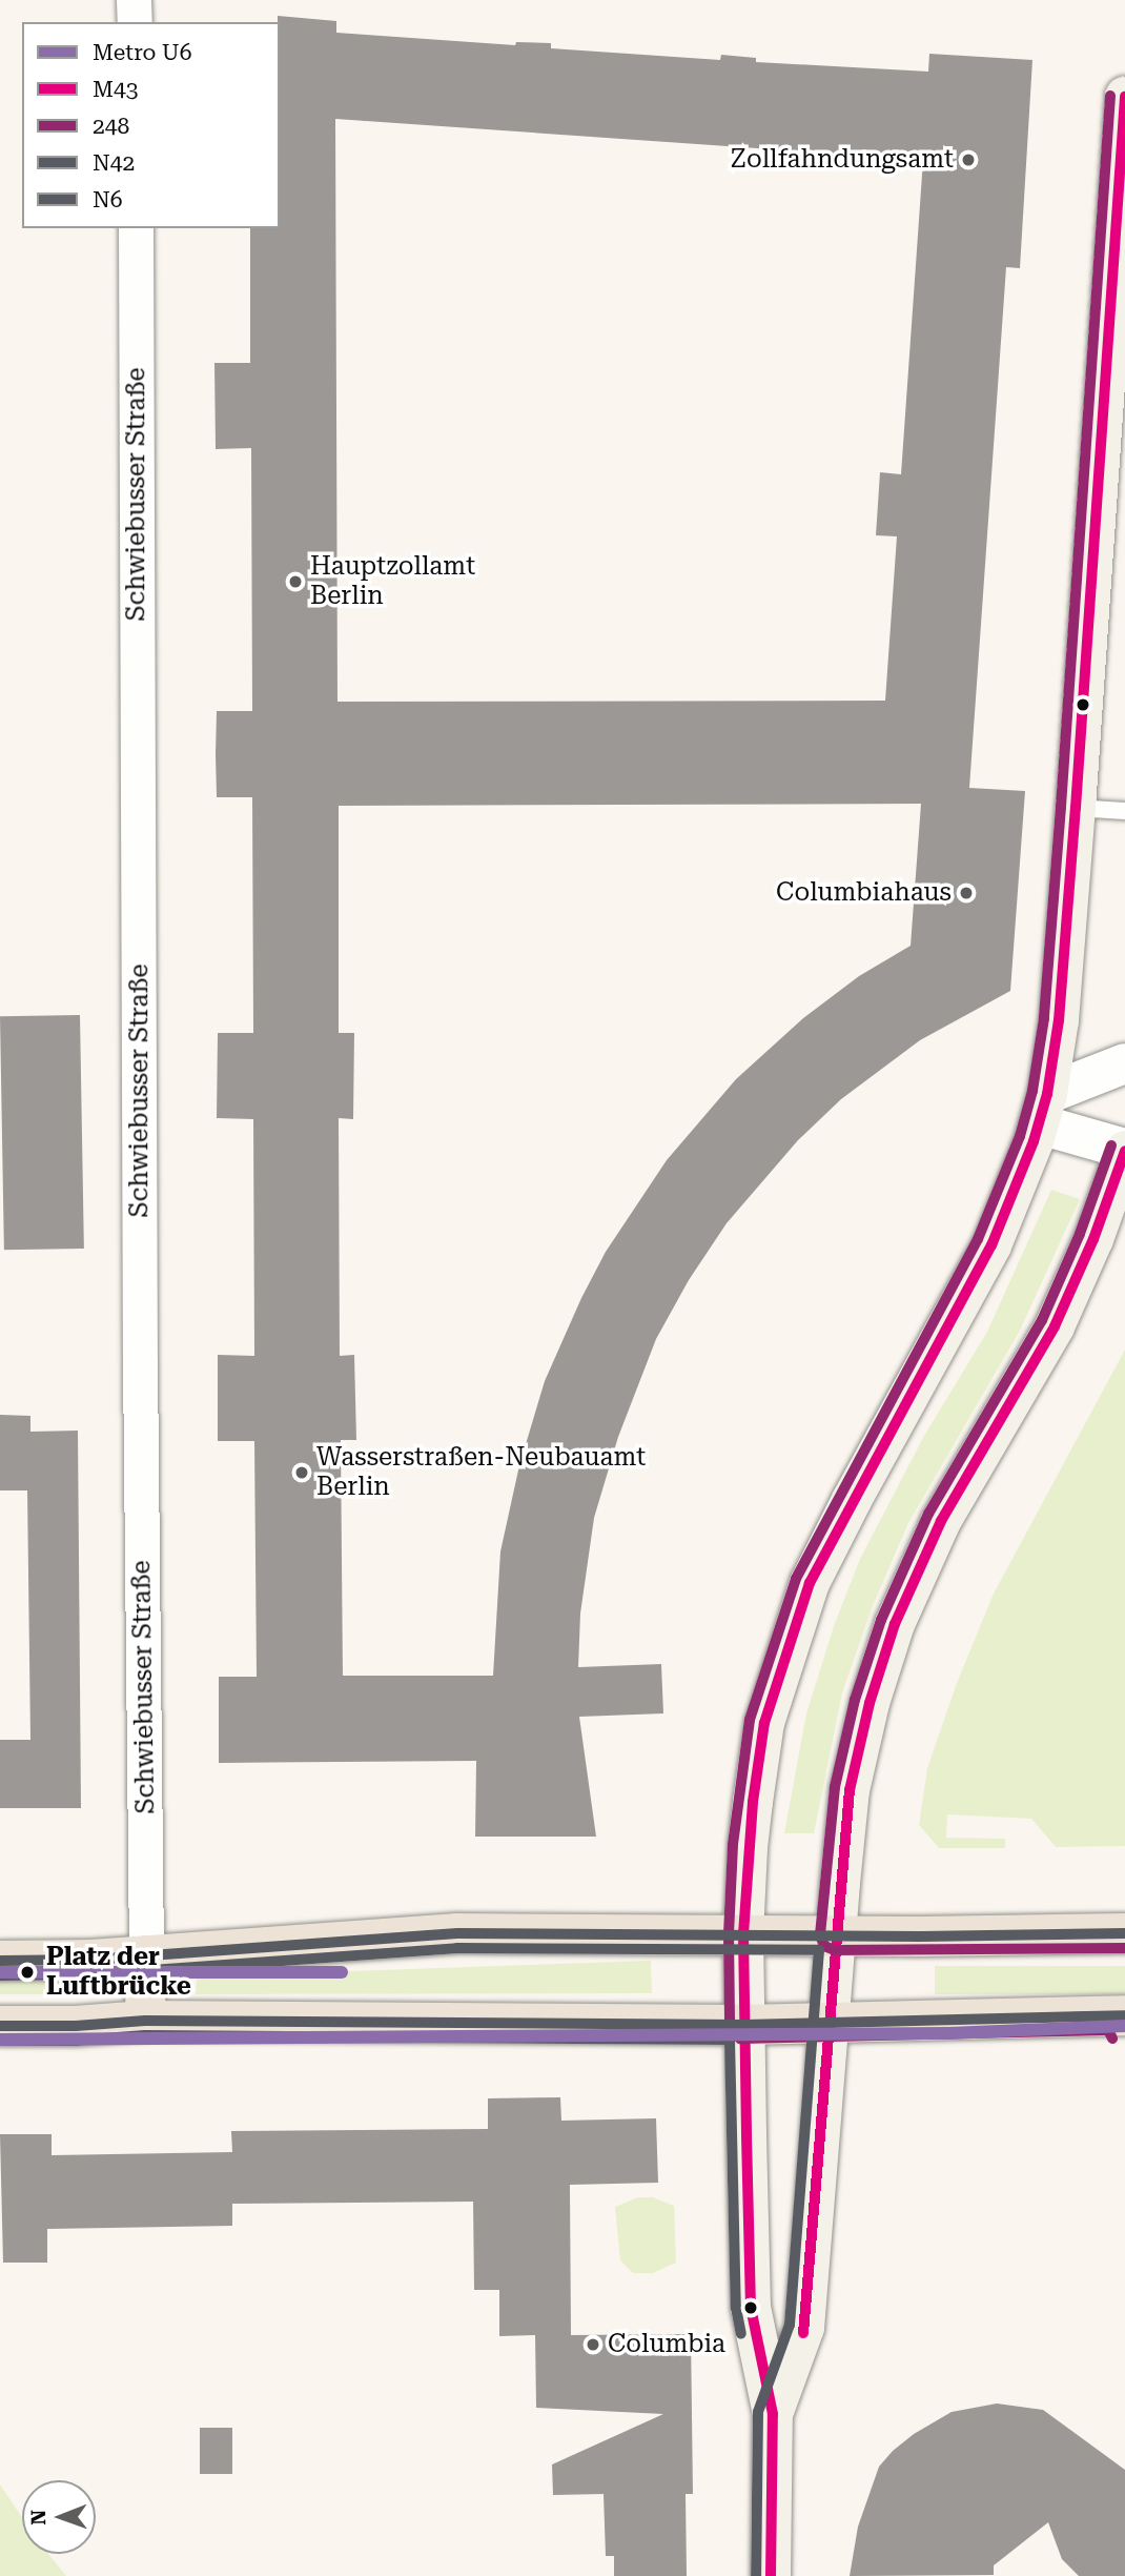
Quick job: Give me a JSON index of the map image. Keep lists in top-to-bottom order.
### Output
{
  "streets": {
    "street": ["Schwiebusser Straße"]
  },
  "places": [
    "Zollfahndungsamt",
    "Hauptzollamt Berlin",
    "Columbiahaus",
    "Wasserstraßen-Neubauamt Berlin",
    "Platz der Luftbrücke",
    "Columbia"
  ],
  "lines": [
    "transit line 248",
    "transit line M43",
    "transit line N6",
    "transit line N42",
    "metro line U6"
  ],
  "legend": [
    "Metro U6",
    "M43",
    "248",
    "N42",
    "N6"
  ],
  "north": "left"
}
